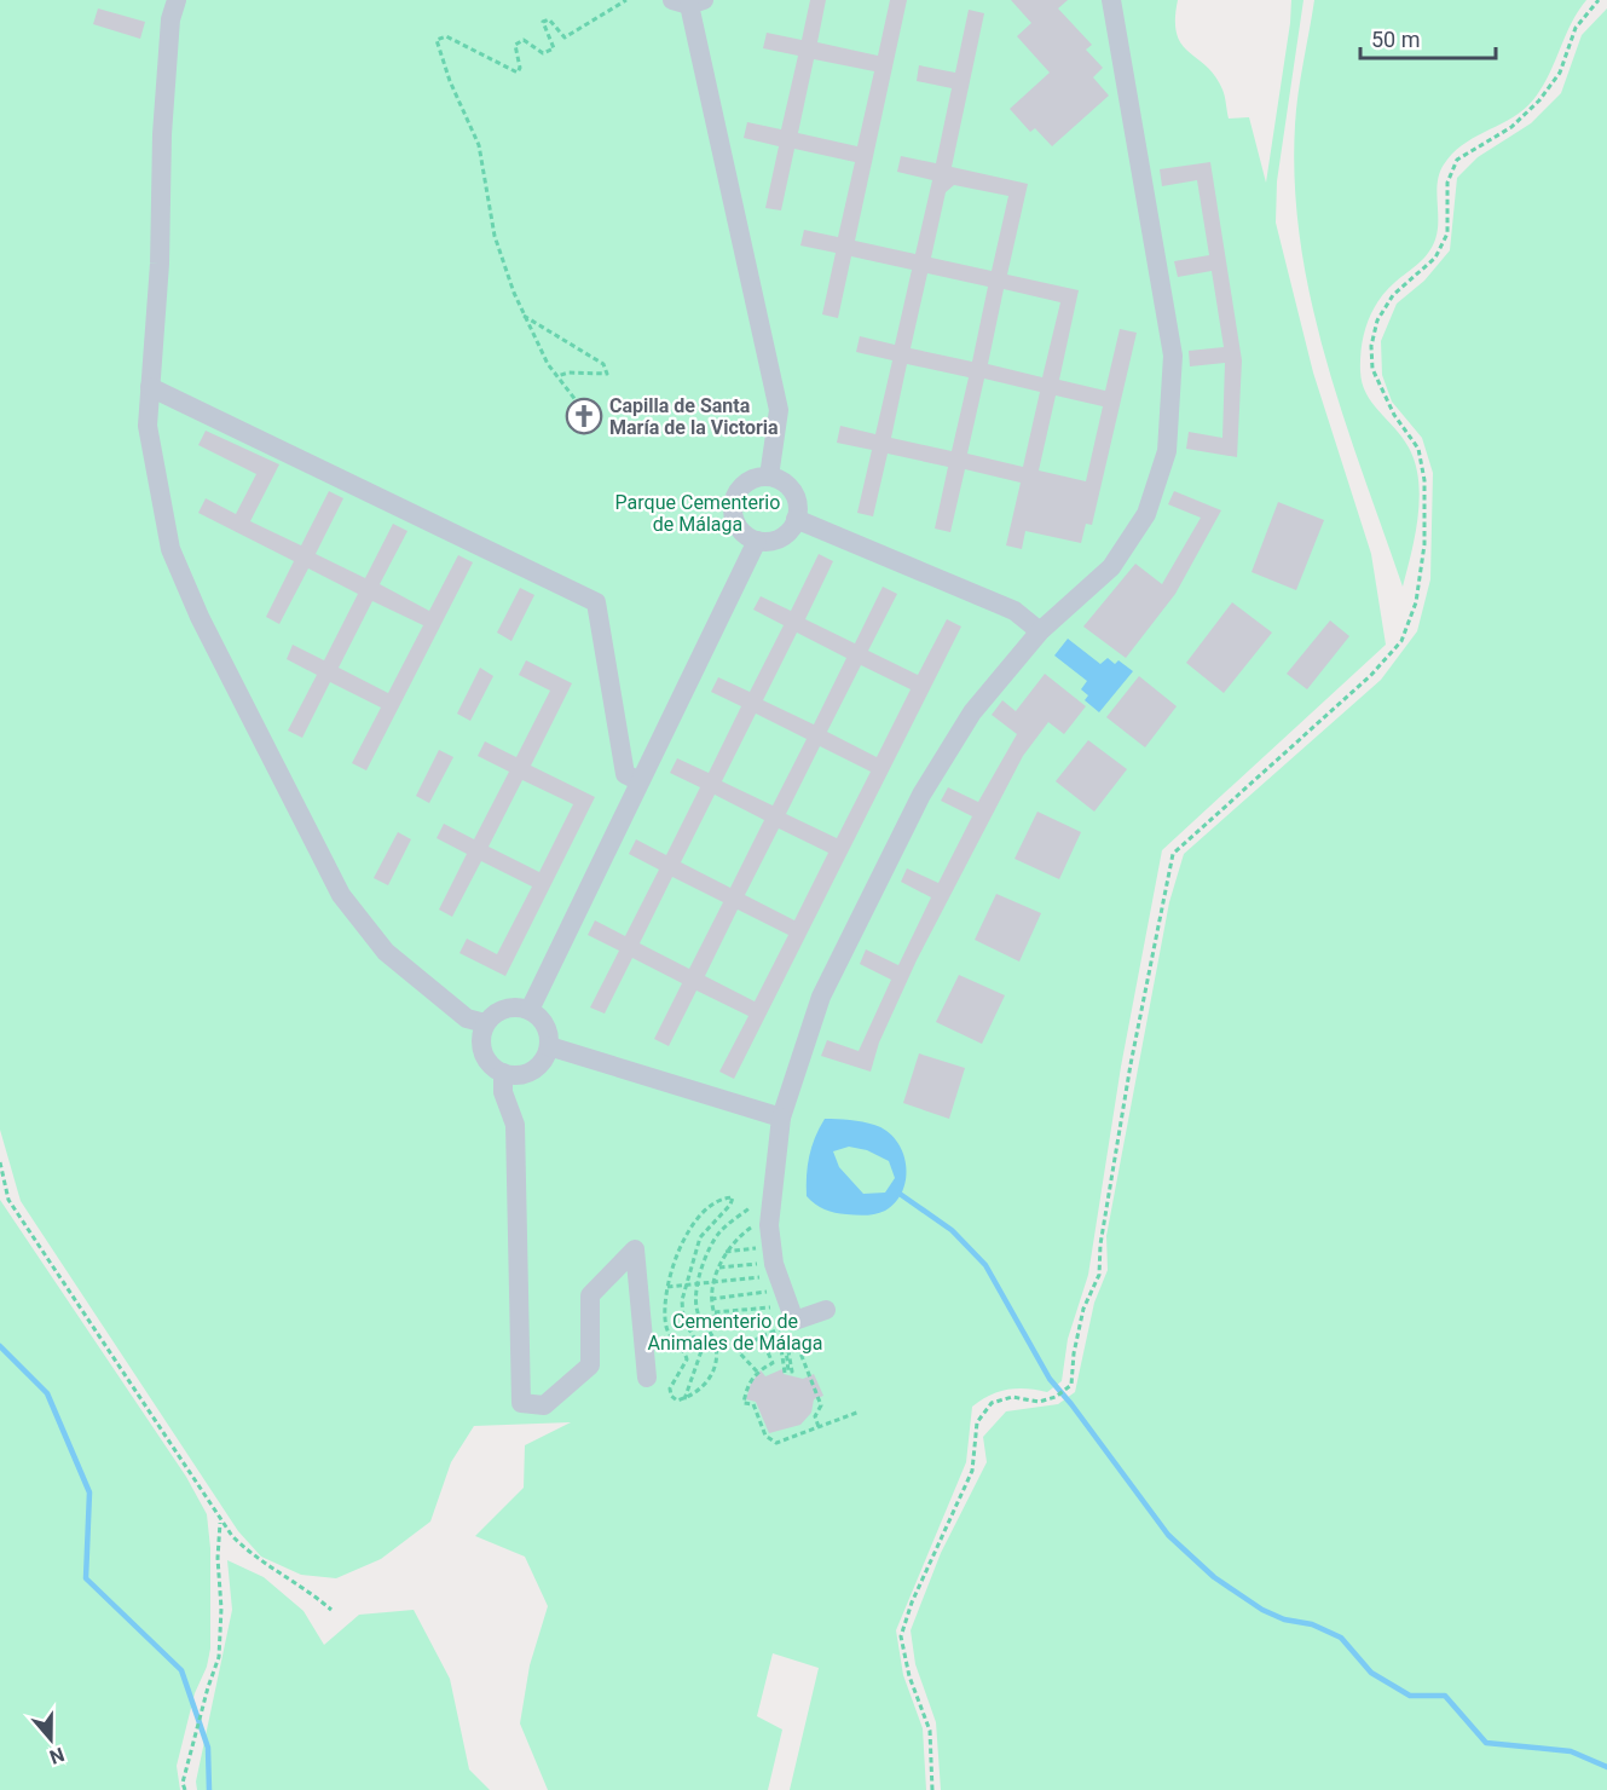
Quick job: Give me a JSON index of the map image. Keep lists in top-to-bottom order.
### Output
{
  "parks": ["Parque Cementerio de Málaga", "Cementerio de Animales de Málaga"],
  "places": {
    "church": ["Capilla de Santa María de la Victoria"]
  },
  "scale_bar": "50 m",
  "north": "bottom"
}
